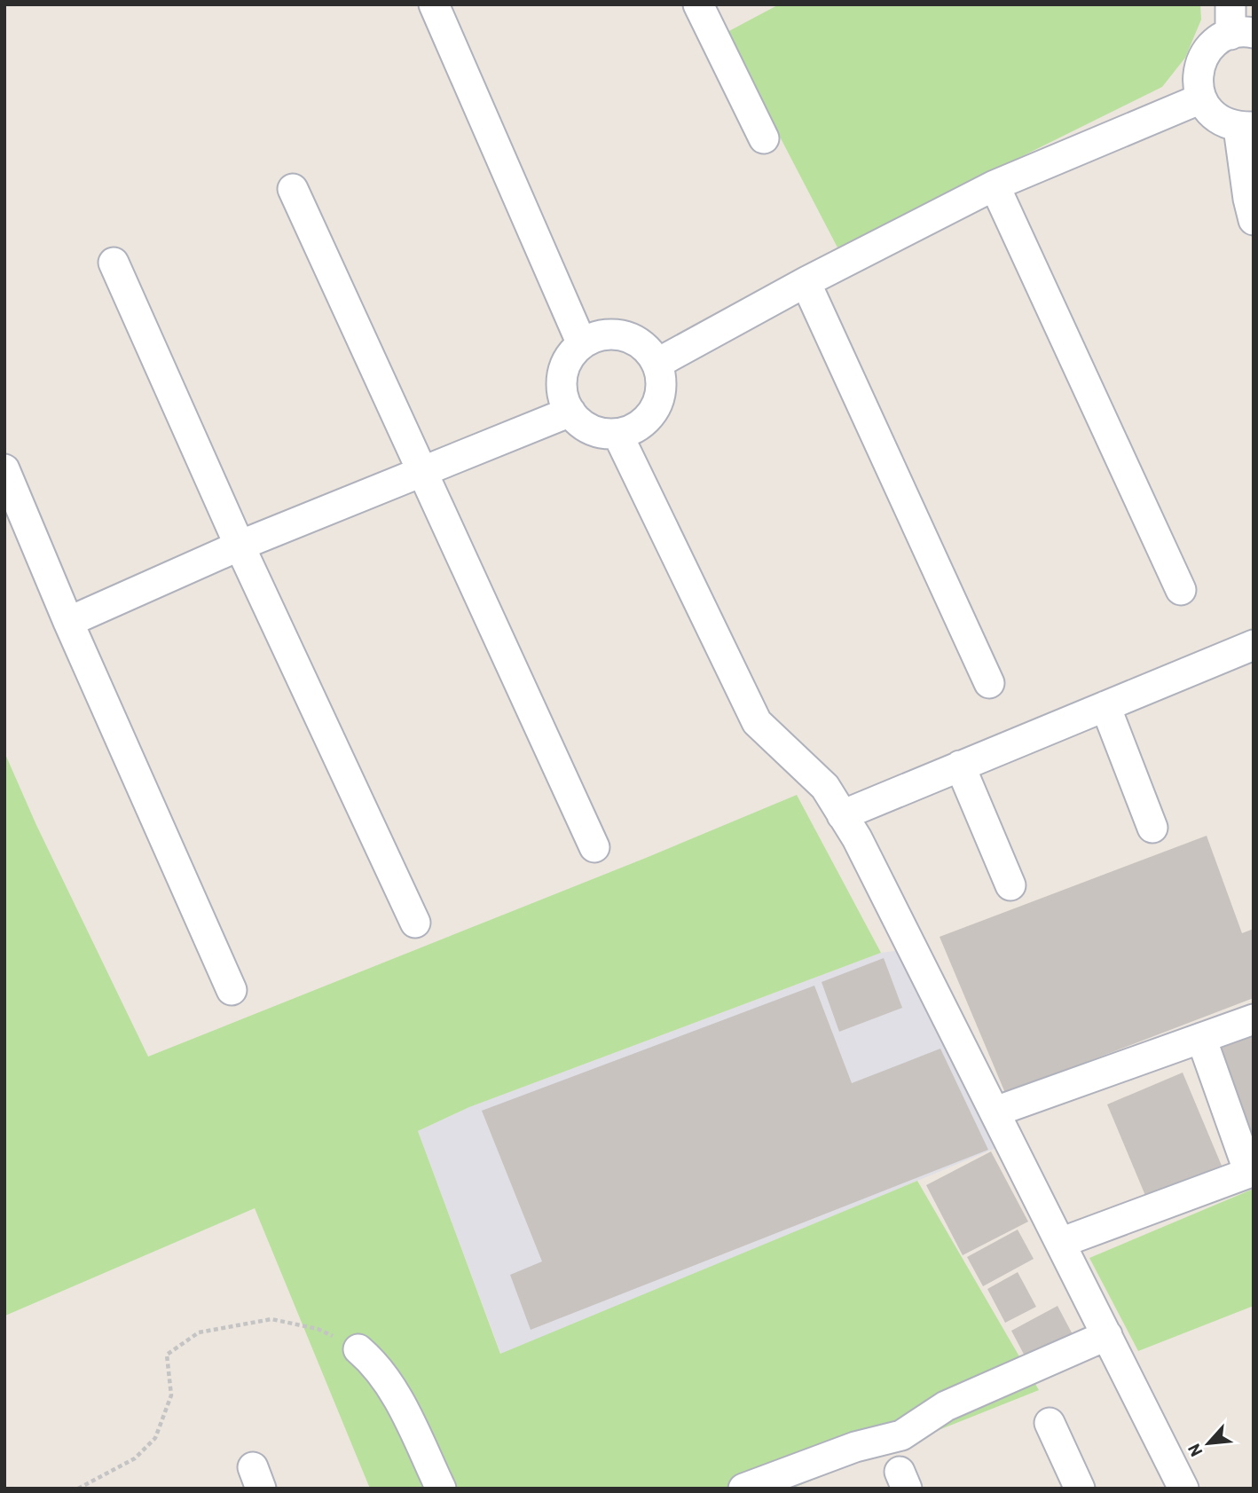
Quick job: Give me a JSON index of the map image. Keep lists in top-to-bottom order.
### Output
{
  "north": "bottom left"
}
